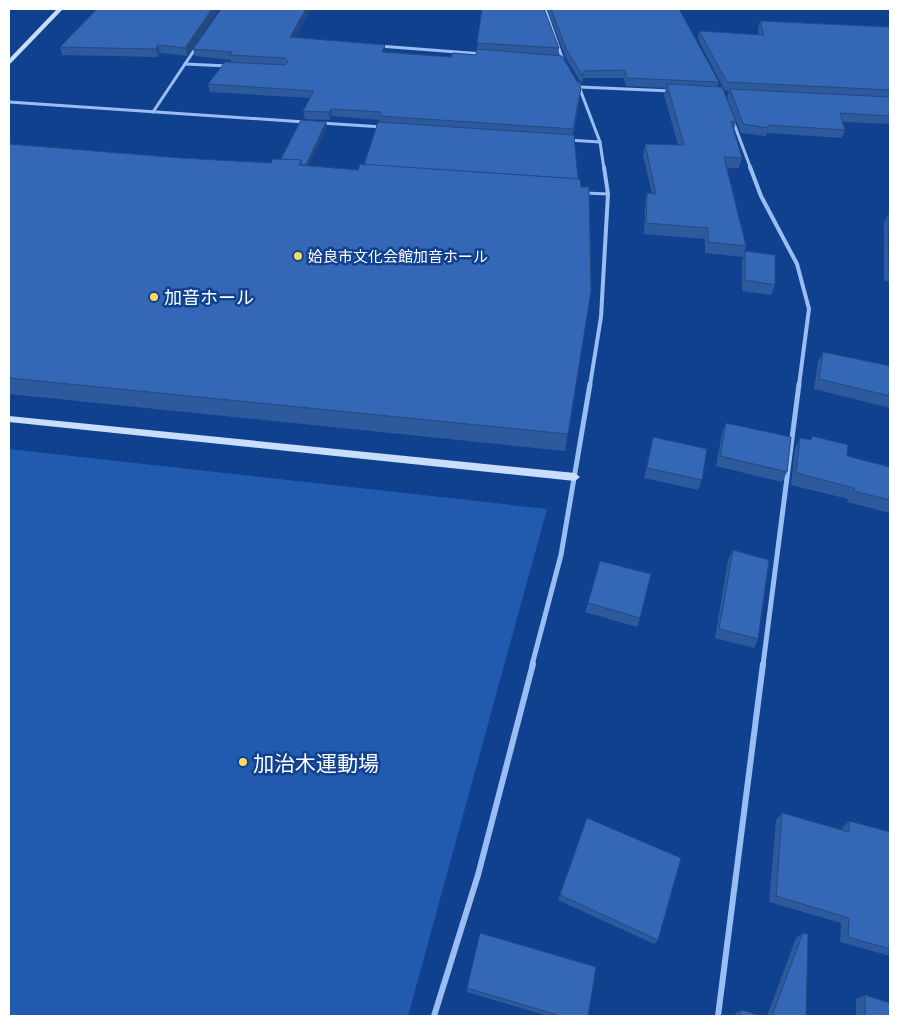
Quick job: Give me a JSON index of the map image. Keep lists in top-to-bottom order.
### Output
{
  "places": ["姶良市文化会館加音ホール", "加音ホール", "加治木運動場"]
}
